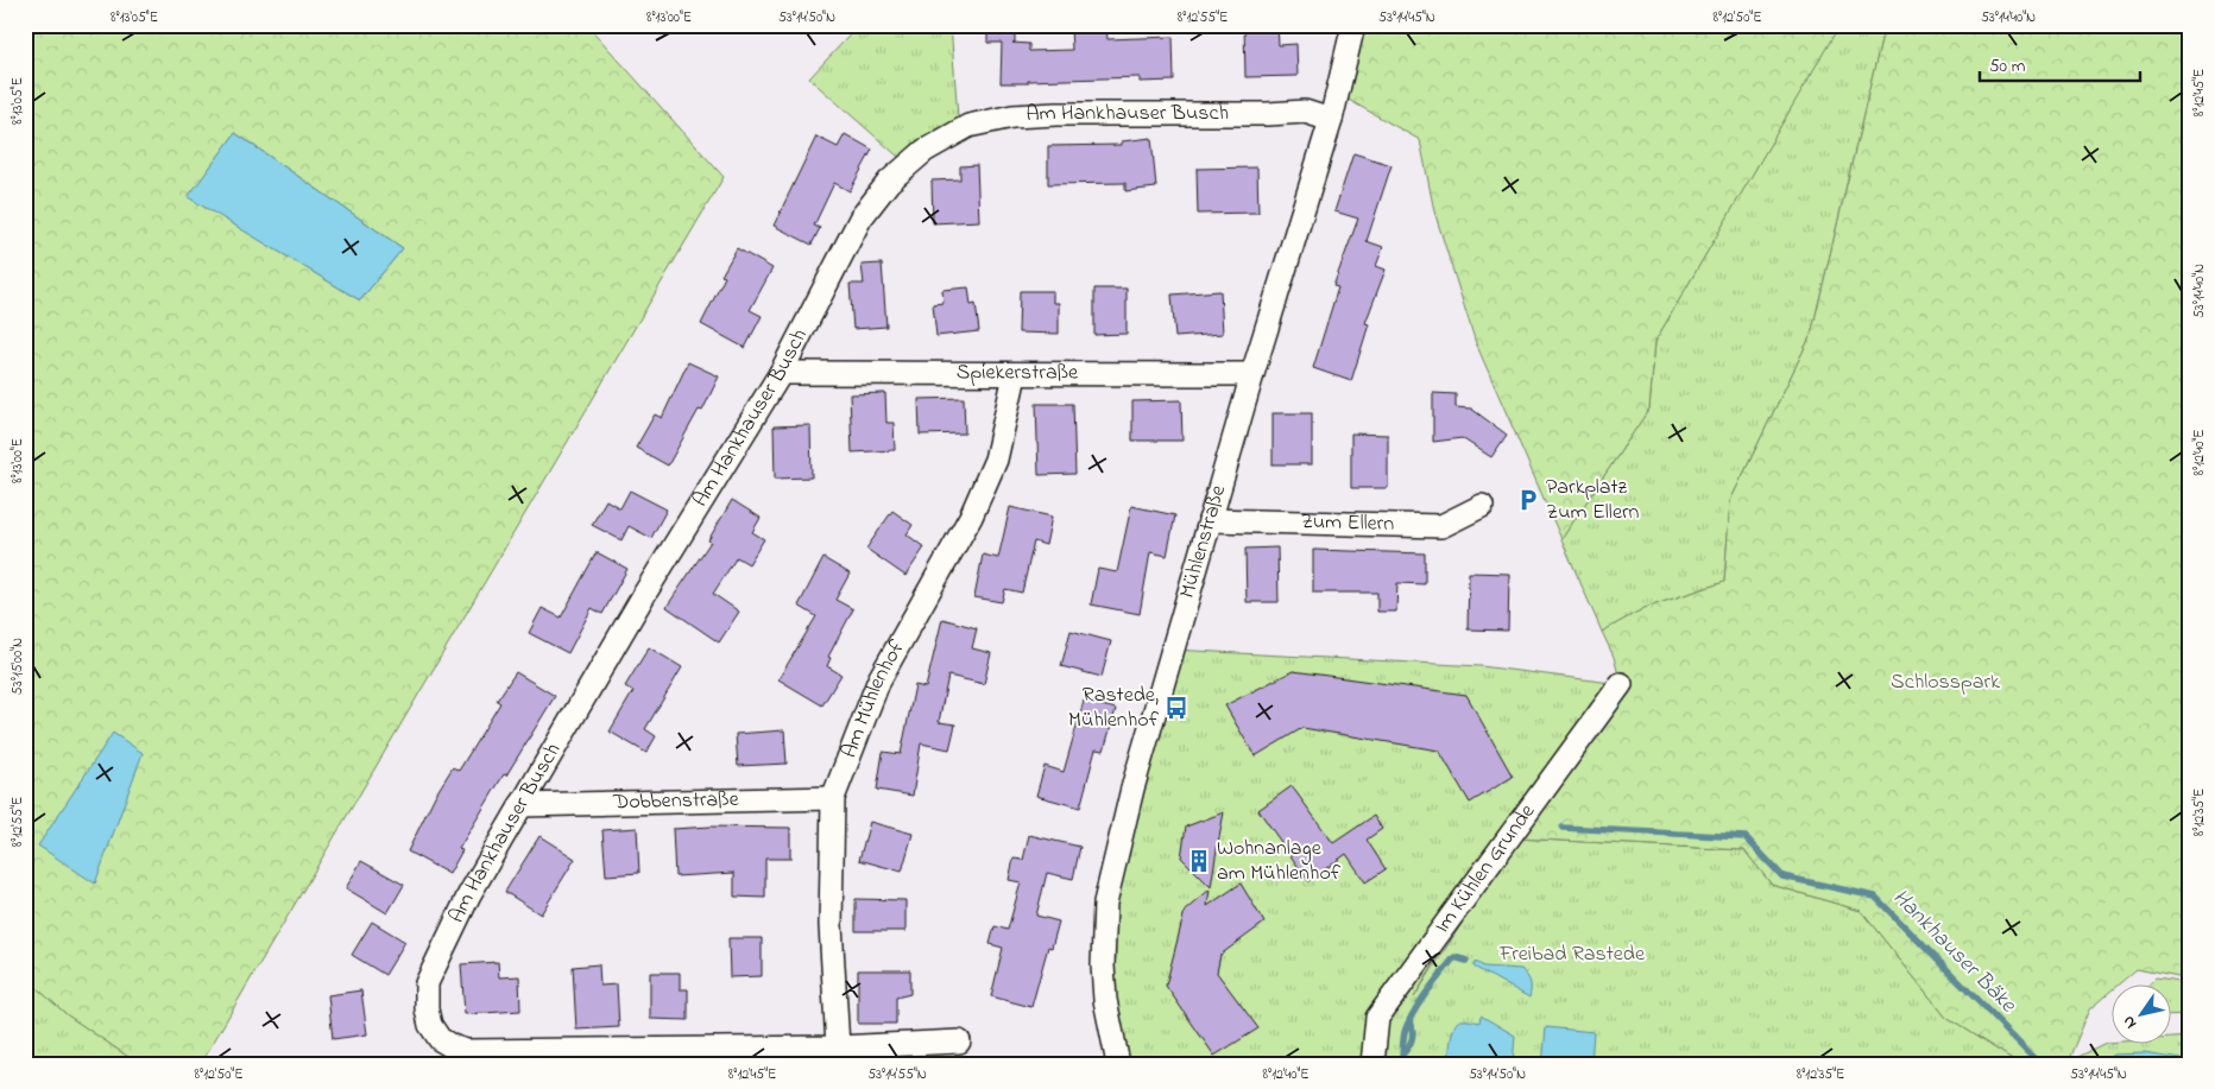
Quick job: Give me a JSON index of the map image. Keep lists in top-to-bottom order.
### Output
{
  "streets": {
    "street": [
      "Am Hankhauser Busch",
      "Spiekerstraße",
      "Zum Ellern",
      "Mühlenstraße",
      "Am Mühlenhof",
      "Dobbenstraße",
      "Im Kühlen Grunde"
    ]
  },
  "crossings": [
    ["Am Hankhauser Busch", "Spiekerstraße"],
    ["Am Hankhauser Busch", "Mühlenstraße"],
    ["Am Hankhauser Busch", "Am Mühlenhof"],
    ["Am Hankhauser Busch", "Dobbenstraße"],
    ["Spiekerstraße", "Mühlenstraße"],
    ["Spiekerstraße", "Am Mühlenhof"],
    ["Zum Ellern", "Mühlenstraße"],
    ["Am Mühlenhof", "Dobbenstraße"]
  ],
  "water": ["Hankhauser Bäke"],
  "parks": ["Schlosspark", "Freibad Rastede"],
  "places": {
    "parking": ["Parkplatz Zum Ellern"],
    "bus stop": ["Rastede, Mühlenhof"],
    "building": ["Wohnanlage am Mühlenhof"]
  },
  "scale_bar": "50 m",
  "north": "bottom left",
  "coordinates": [
    "8°13'05\"E",
    "8°13'00\"E",
    "53°14'50\"N",
    "8°12'55\"E",
    "53°14'45\"N",
    "8°12'50\"E",
    "53°14'40\"N",
    "8°12'45\"E",
    "8°12'40\"E",
    "53°15'00\"N",
    "8°12'35\"E",
    "53°14'55\"N"
  ]
}
